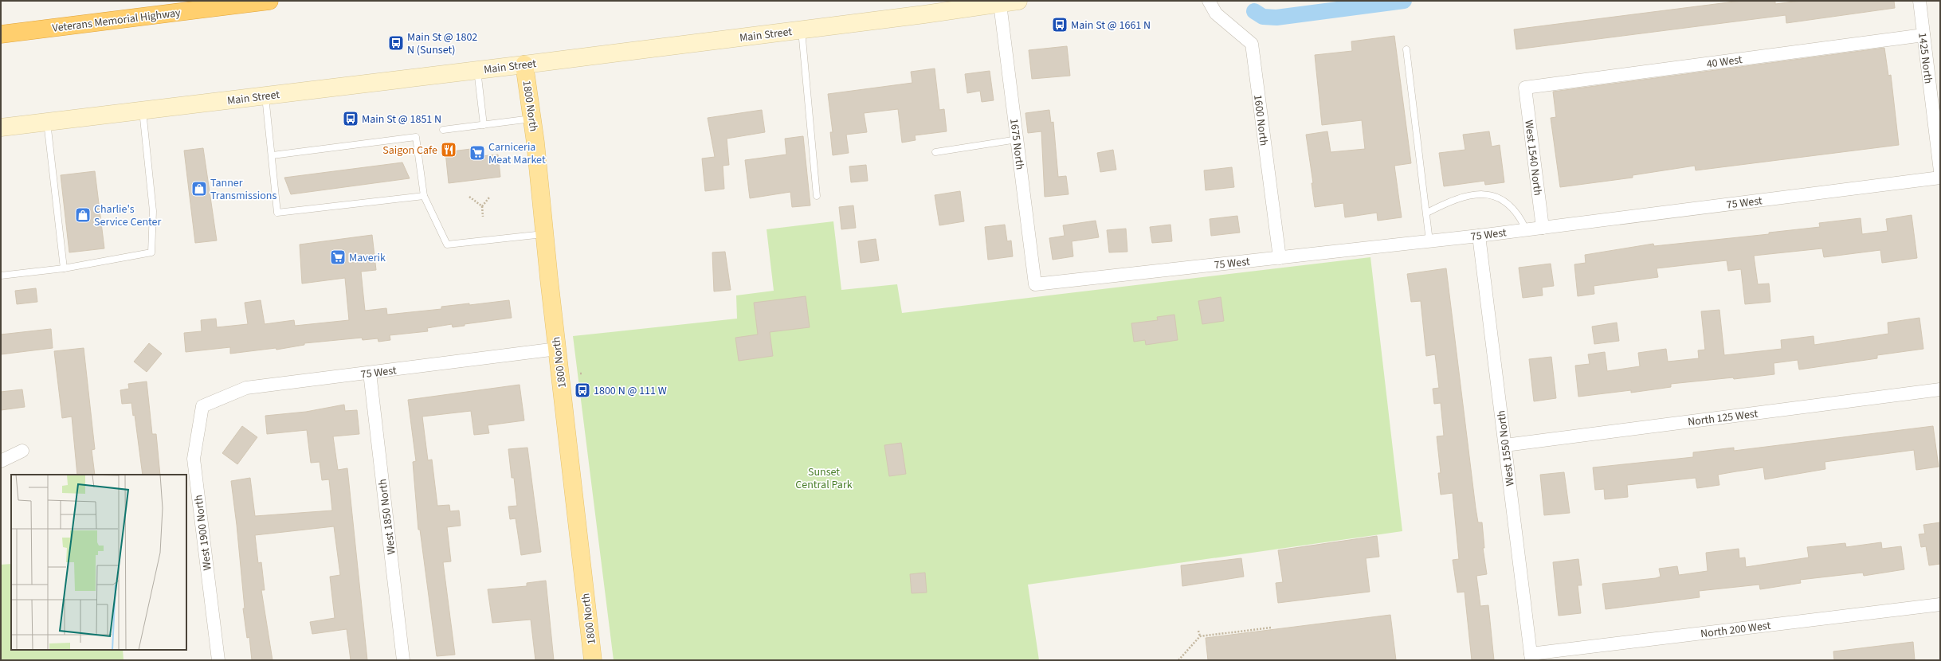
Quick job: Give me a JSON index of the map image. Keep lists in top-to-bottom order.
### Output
{
  "streets": {
    "highway": ["Veterans Memorial Highway"],
    "main road": ["Main Street", "1800 North"],
    "street": [
      "1425 North",
      "40 West",
      "1600 North",
      "1675 North",
      "West 1540 North",
      "75 West",
      "North 125 West",
      "West 1550 North",
      "West 1850 North",
      "West 1900 North",
      "North 200 West"
    ]
  },
  "crossings": [
    ["Main Street", "1800 North"],
    ["Main Street", "1675 North"],
    ["1425 North", "40 West"],
    ["40 West", "West 1540 North"],
    ["1800 North", "75 West"],
    ["1600 North", "75 West"],
    ["1675 North", "75 West"],
    ["West 1540 North", "75 West"],
    ["75 West", "West 1550 North"],
    ["75 West", "West 1850 North"],
    ["75 West", "West 1900 North"],
    ["North 125 West", "West 1550 North"],
    ["West 1550 North", "North 200 West"]
  ],
  "parks": ["Sunset Central Park"],
  "places": {
    "bus stop": [
      "Main St @ 1661 N",
      "Main St @ 1802 N (Sunset)",
      "Main St @ 1851 N",
      "1800 N @ 111 W"
    ],
    "restaurant": ["Saigon Cafe"],
    "supermarket": ["Carniceria Meat Market", "Maverik"],
    "shop": ["Tanner Transmissions", "Charlie's Service Center"]
  }
}
